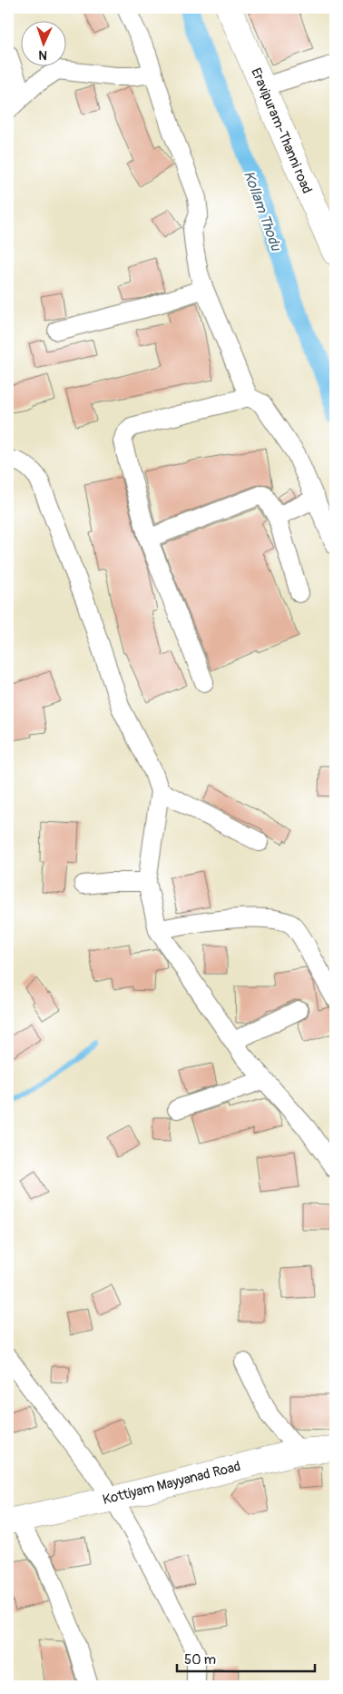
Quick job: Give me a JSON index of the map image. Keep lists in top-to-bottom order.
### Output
{
  "streets": {
    "street": ["Eravipuram-Thanni road", "Kottiyam Mayyanad Road"]
  },
  "water": ["Kollam Thodu"],
  "scale_bar": "50 m",
  "north": "bottom"
}
